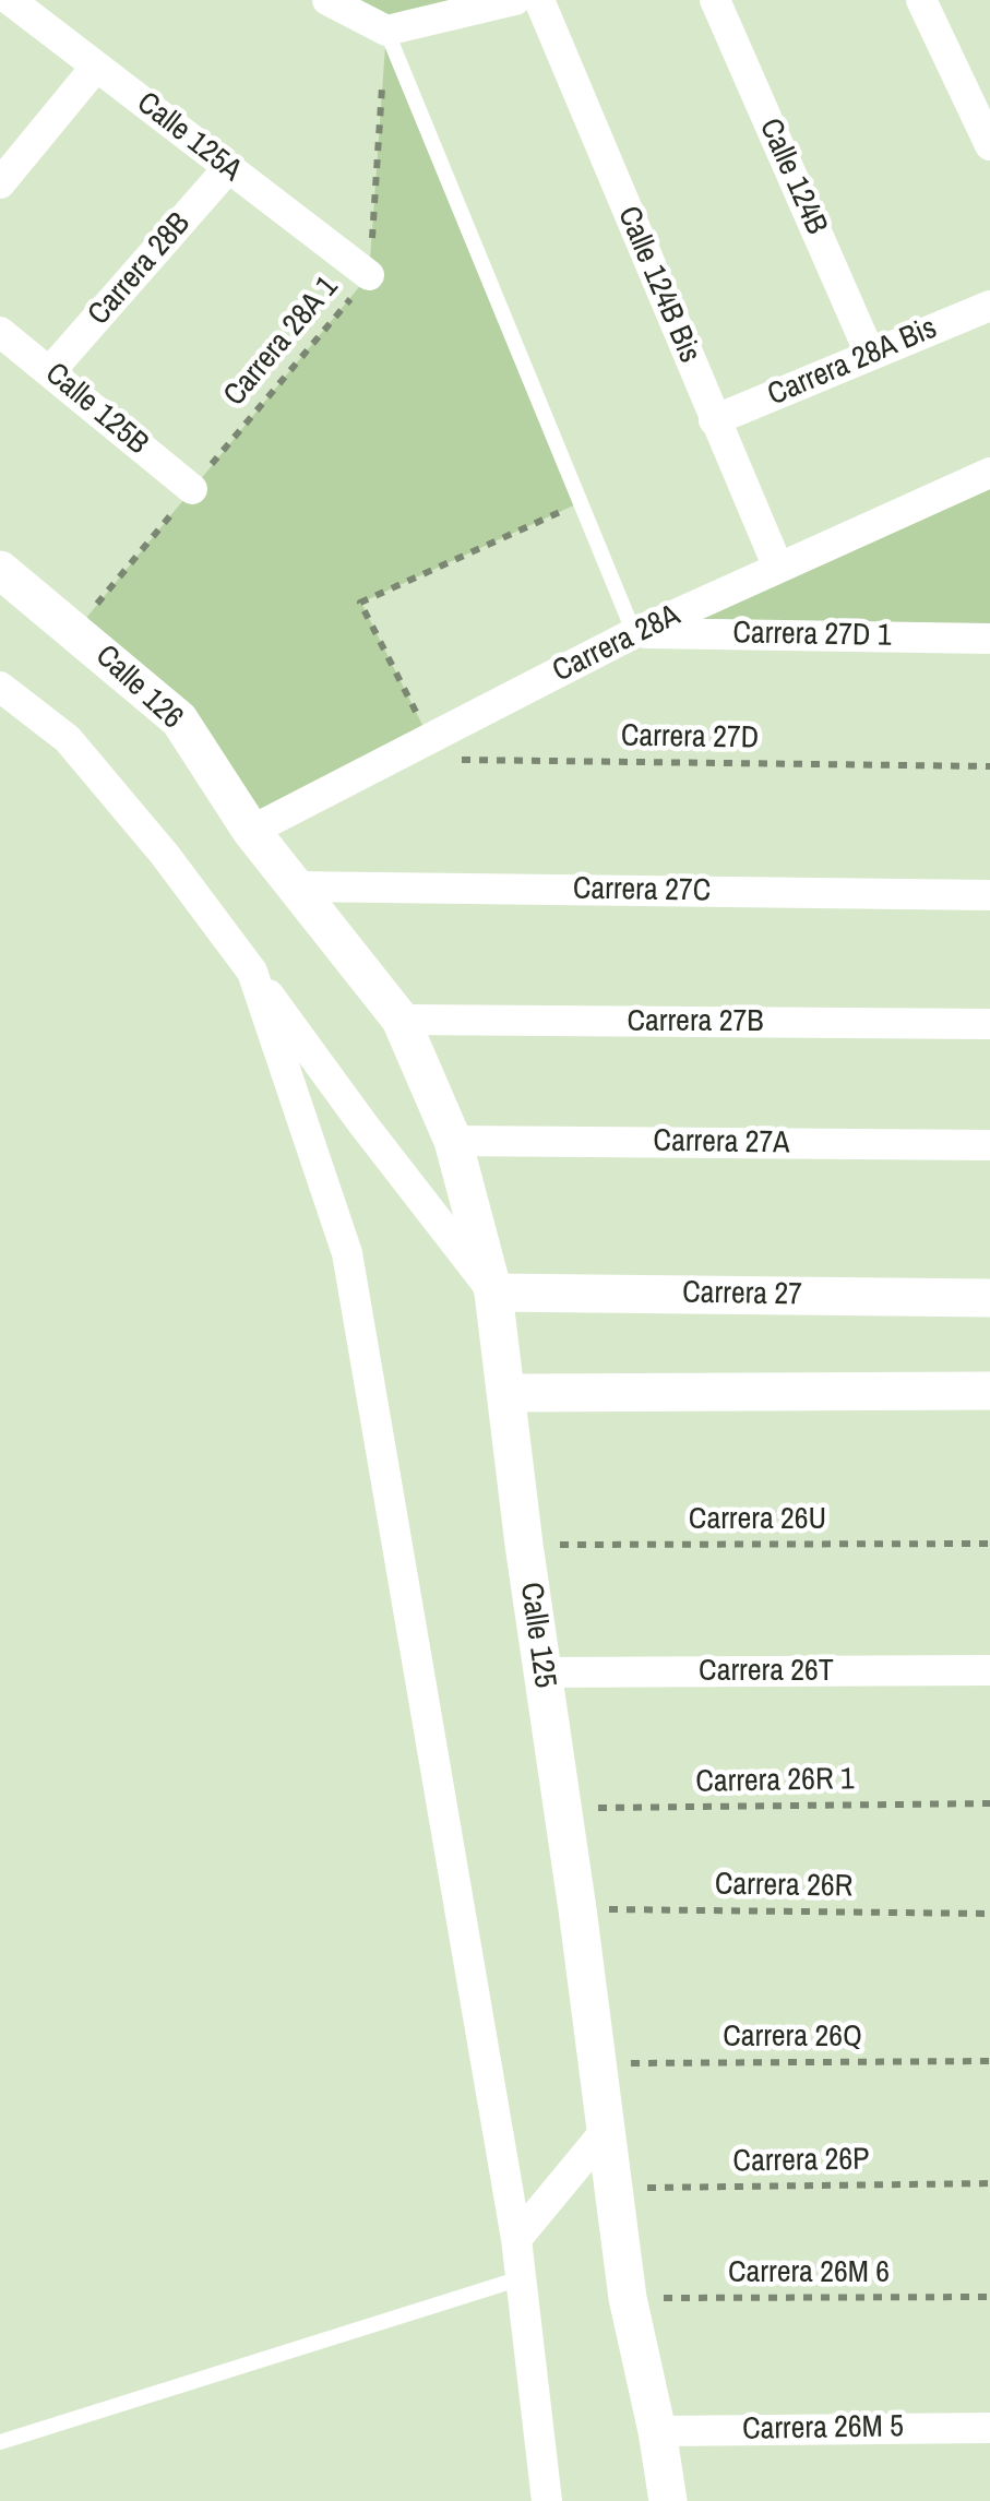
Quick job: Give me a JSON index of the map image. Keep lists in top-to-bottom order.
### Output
{
  "streets": {
    "street": [
      "Calle 125A",
      "Calle 124B",
      "Carrera 28B",
      "Calle 124B Bis",
      "Carrera 28A Bis",
      "Calle 125B",
      "Carrera 27D 1",
      "Carrera 28A",
      "Calle 126",
      "Carrera 27C",
      "Carrera 27B",
      "Carrera 27A",
      "Carrera 27",
      "Calle 125",
      "Carrera 26T",
      "Carrera 26M 5"
    ],
    "path": [
      "Carrera 28A 1",
      "Carrera 27D",
      "Carrera 26U",
      "Carrera 26R 1",
      "Carrera 26R",
      "Carrera 26Q",
      "Carrera 26P",
      "Carrera 26M 6"
    ]
  },
  "crossings": [
    ["Calle 125A", "Carrera 28B"],
    ["Calle 125A", "Carrera 28A 1"],
    ["Calle 124B", "Carrera 28A Bis"],
    ["Carrera 28B", "Calle 125B"],
    ["Calle 124B Bis", "Carrera 28A Bis"],
    ["Calle 124B Bis", "Carrera 28A"],
    ["Carrera 28A 1", "Calle 125B"],
    ["Carrera 28A 1", "Calle 126"],
    ["Carrera 27D 1", "Carrera 28A"],
    ["Carrera 28A", "Calle 126"],
    ["Carrera 28A", "Calle 125"],
    ["Calle 126", "Calle 125"],
    ["Carrera 27C", "Calle 125"],
    ["Carrera 27B", "Calle 125"],
    ["Carrera 27A", "Calle 125"],
    ["Carrera 27", "Calle 125"],
    ["Carrera 26U", "Calle 125"],
    ["Calle 125", "Carrera 26T"],
    ["Calle 125", "Carrera 26R 1"],
    ["Calle 125", "Carrera 26R"],
    ["Calle 125", "Carrera 26Q"],
    ["Calle 125", "Carrera 26P"],
    ["Calle 125", "Carrera 26M 6"],
    ["Calle 125", "Carrera 26M 5"]
  ]
}
